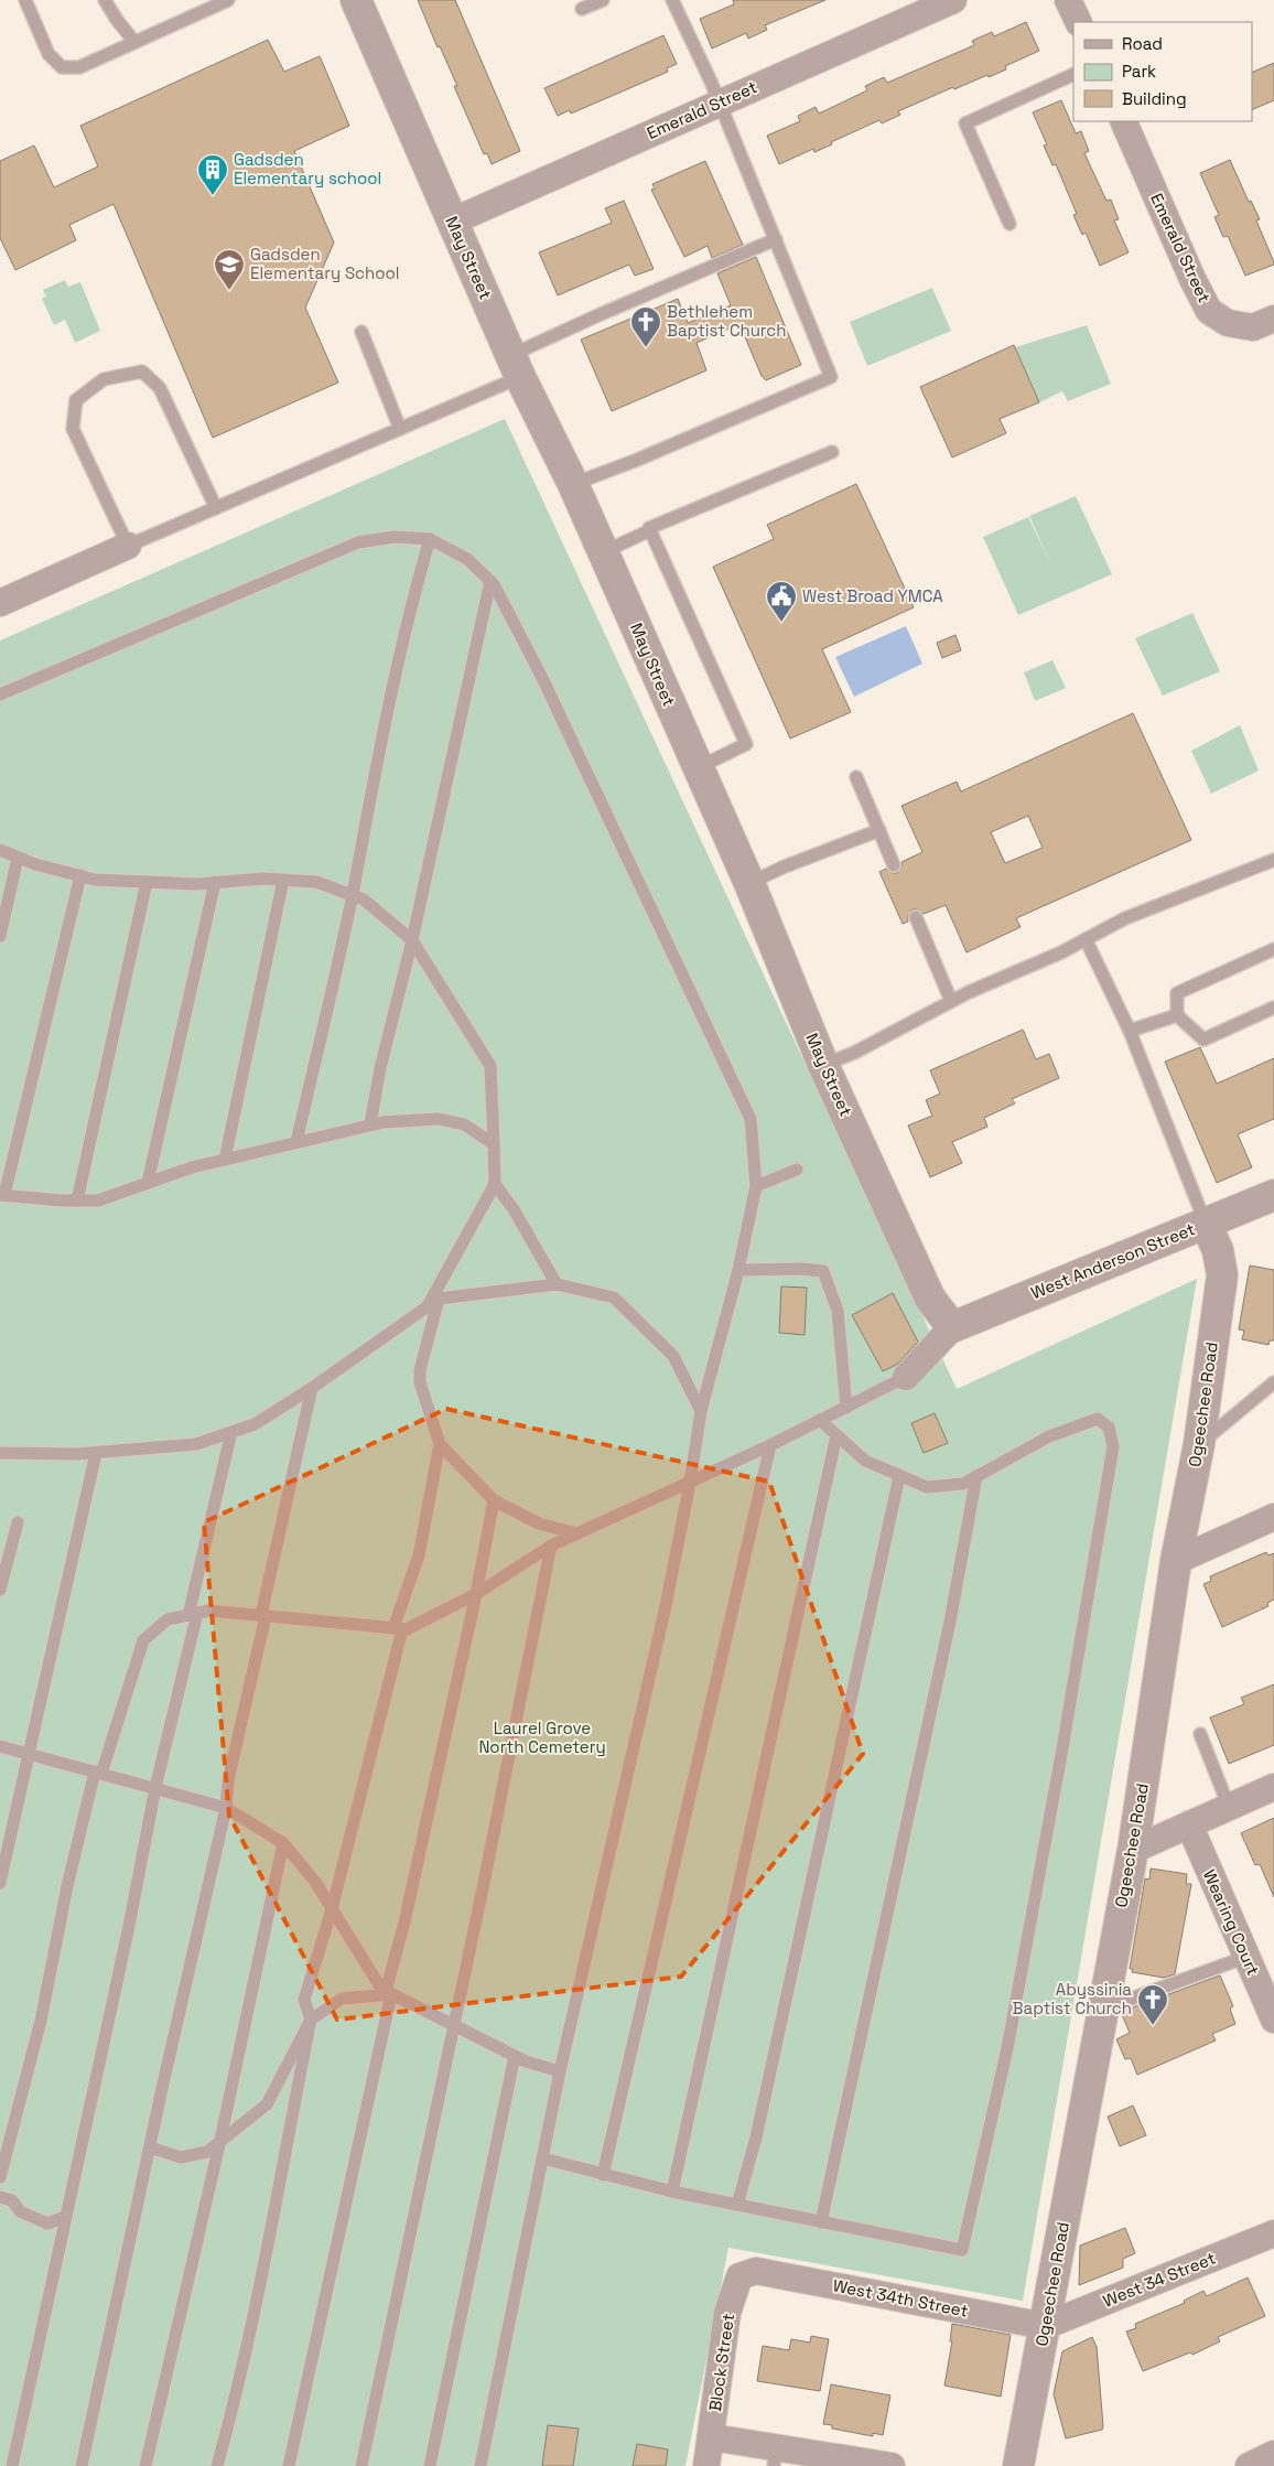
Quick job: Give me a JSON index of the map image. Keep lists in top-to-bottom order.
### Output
{
  "streets": {
    "street": [
      "Emerald Street",
      "May Street",
      "West Anderson Street",
      "Ogeechee Road",
      "Wearing Court",
      "West 34 Street",
      "West 34th Street",
      "Block Street"
    ]
  },
  "crossings": [
    ["Emerald Street", "May Street"],
    ["May Street", "West Anderson Street"],
    ["West Anderson Street", "Ogeechee Road"],
    ["Ogeechee Road", "West 34 Street"],
    ["Ogeechee Road", "West 34th Street"],
    ["West 34 Street", "West 34th Street"],
    ["West 34th Street", "Block Street"]
  ],
  "parks": ["Laurel Grove North Cemetery"],
  "places": {
    "building": ["Gadsden Elementary school"],
    "school or university": ["Gadsden Elementary School"],
    "church": ["Bethlehem Baptist Church", "Abyssinia Baptist Church"],
    "public building": ["West Broad YMCA"]
  },
  "legend": ["Road", "Park", "Building"]
}
